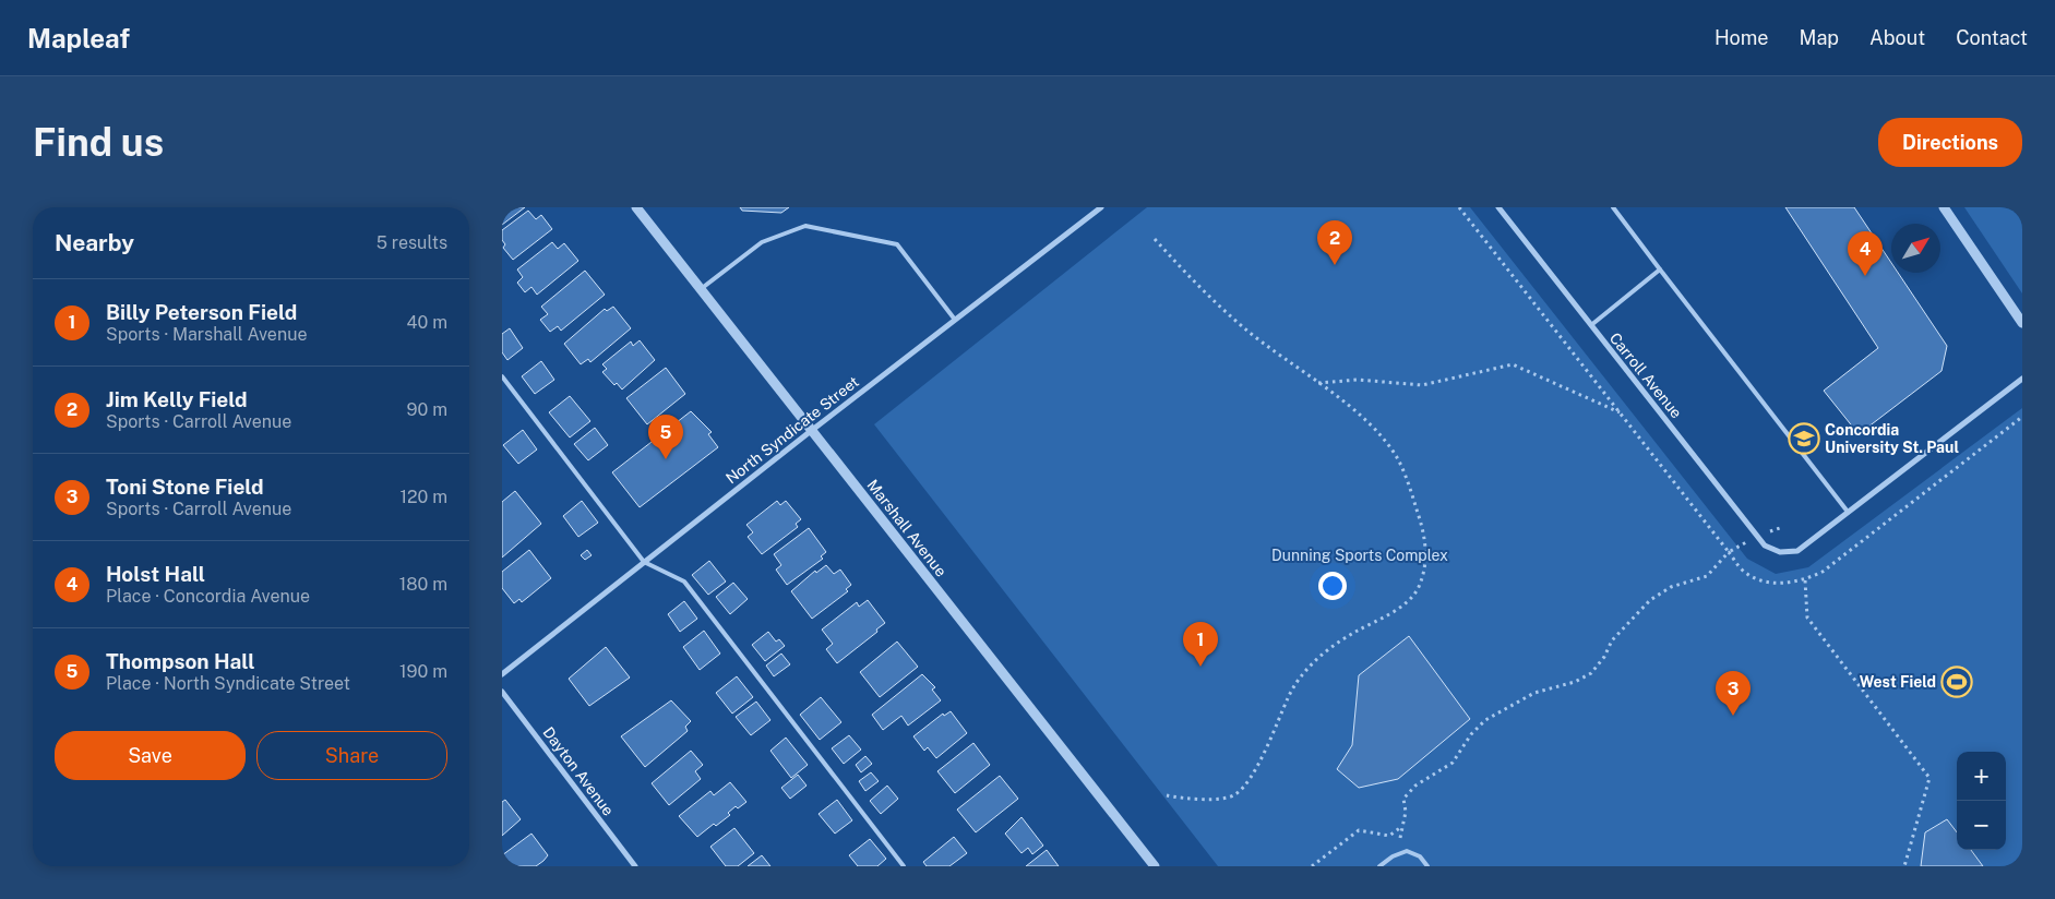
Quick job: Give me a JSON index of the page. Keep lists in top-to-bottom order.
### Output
{
  "streets": {
    "street": [
      "Carroll Avenue",
      "North Syndicate Street",
      "Marshall Avenue",
      "Dayton Avenue"
    ]
  },
  "crossings": [
    ["North Syndicate Street", "Marshall Avenue"]
  ],
  "parks": ["Dunning Sports Complex"],
  "places": {
    "school or university": ["Concordia University St. Paul"],
    "sports": ["West Field"]
  },
  "north": "top right",
  "page": {
    "header": "Mapleaf",
    "nav": [
      "Home",
      "Map",
      "About",
      "Contact"
    ],
    "buttons": [
      "Directions",
      ["Save", "Share"]
    ],
    "title": "Find us",
    "heading": ["Nearby", "5 results"],
    "pins": [
      "2",
      "4",
      "5",
      "1",
      "3"
    ],
    "list": [
      {
        "mark": "1",
        "name": "Billy Peterson Field",
        "note": "Sports · Marshall Avenue",
        "value": "40 m"
      },
      {
        "mark": "2",
        "name": "Jim Kelly Field",
        "note": "Sports · Carroll Avenue",
        "value": "90 m"
      },
      {
        "mark": "3",
        "name": "Toni Stone Field",
        "note": "Sports · Carroll Avenue",
        "value": "120 m"
      },
      {
        "mark": "4",
        "name": "Holst Hall",
        "note": "Place · Concordia Avenue",
        "value": "180 m"
      },
      {
        "mark": "5",
        "name": "Thompson Hall",
        "note": "Place · North Syndicate Street",
        "value": "190 m"
      }
    ],
    "map_buttons": ["+", "−"]
  }
}
